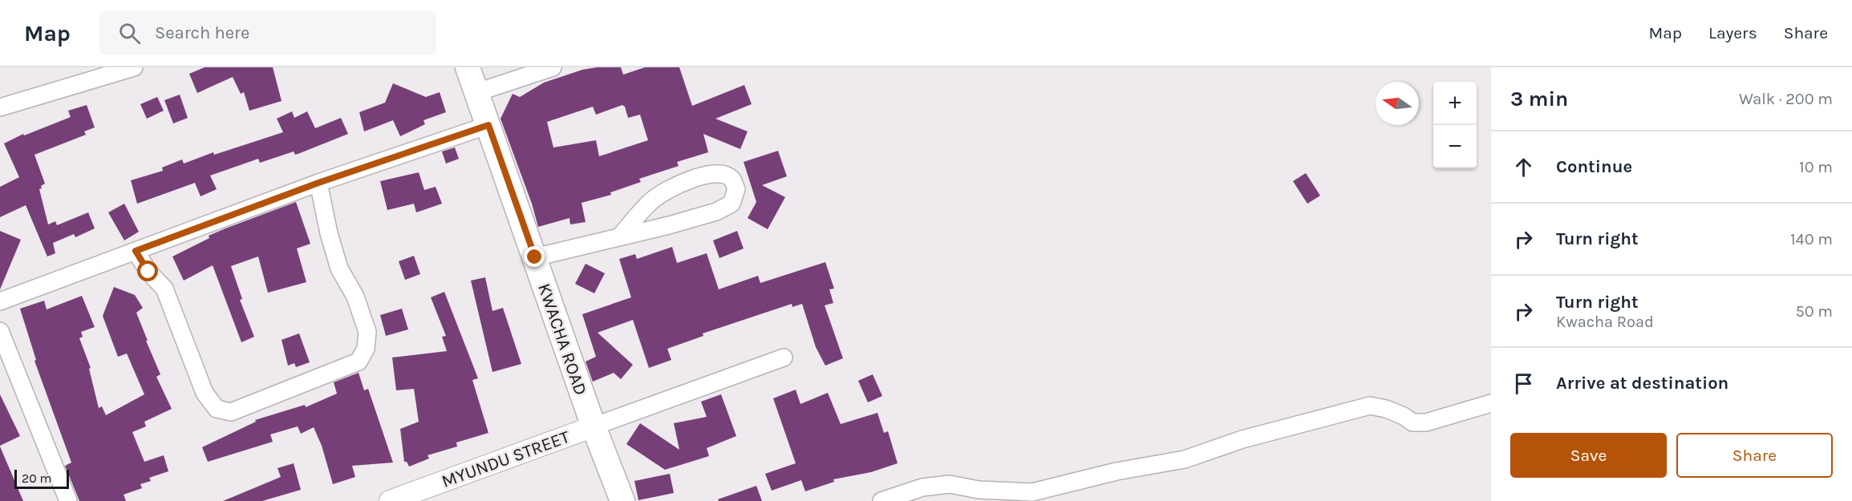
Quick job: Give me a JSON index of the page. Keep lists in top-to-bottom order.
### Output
{
  "streets": {
    "main road": ["KWACHA ROAD"],
    "street": ["MYUNDU STREET"]
  },
  "crossings": [
    ["KWACHA ROAD", "MYUNDU STREET"]
  ],
  "scale_bar": "20 m",
  "north": "left",
  "page": {
    "header": "Map",
    "search": "Search here",
    "nav": ["Map", "Layers", "Share"],
    "heading": ["3 min", "Walk · 200 m"],
    "map_buttons": ["+", "−"],
    "list": [
      ["Continue", "10 m"],
      ["Turn right", "140 m"],
      ["Turn right", "Kwacha Road", "50 m"],
      "Arrive at destination"
    ],
    "buttons": ["Save", "Share"],
    "scale": "20 m"
  }
}
